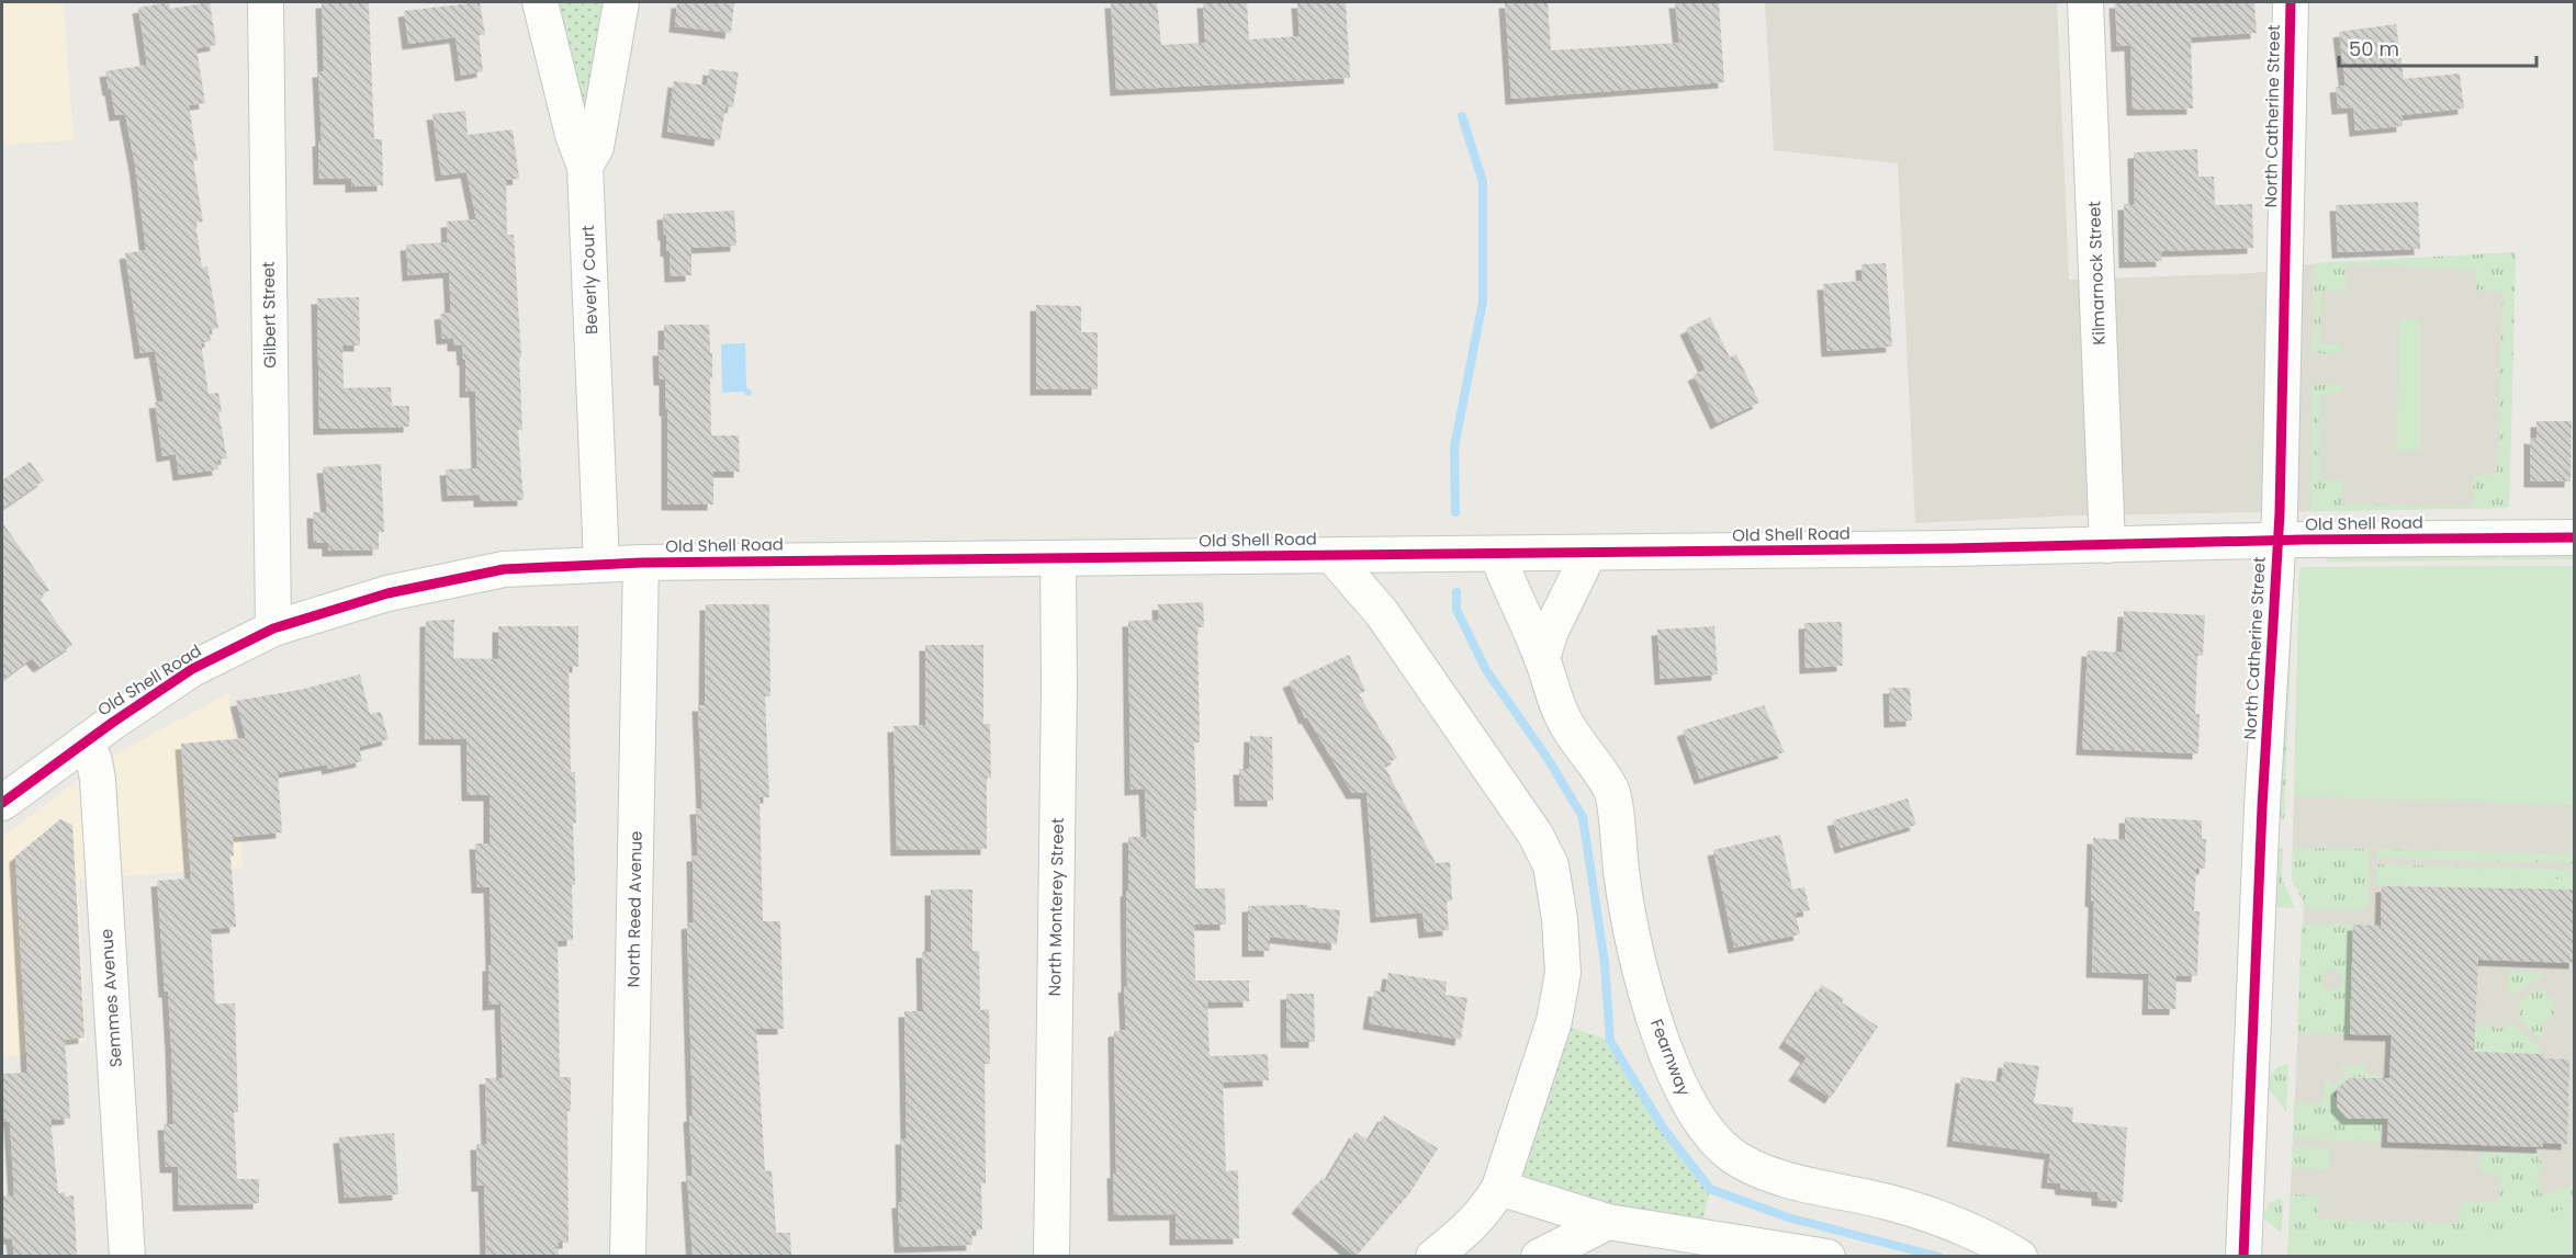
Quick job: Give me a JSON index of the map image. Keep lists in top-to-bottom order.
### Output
{
  "streets": {
    "street": [
      "North Catherine Street",
      "Kilmarnock Street",
      "Beverly Court",
      "Gilbert Street",
      "Old Shell Road",
      "North Monterey Street",
      "North Reed Avenue",
      "Semmes Avenue",
      "Fearnway"
    ]
  },
  "crossings": [
    ["North Catherine Street", "Old Shell Road"],
    ["Kilmarnock Street", "Old Shell Road"],
    ["Beverly Court", "Old Shell Road"],
    ["Gilbert Street", "Old Shell Road"],
    ["Old Shell Road", "North Monterey Street"],
    ["Old Shell Road", "North Reed Avenue"],
    ["Old Shell Road", "Semmes Avenue"],
    ["Old Shell Road", "Fearnway"]
  ],
  "scale_bar": "50 m"
}
